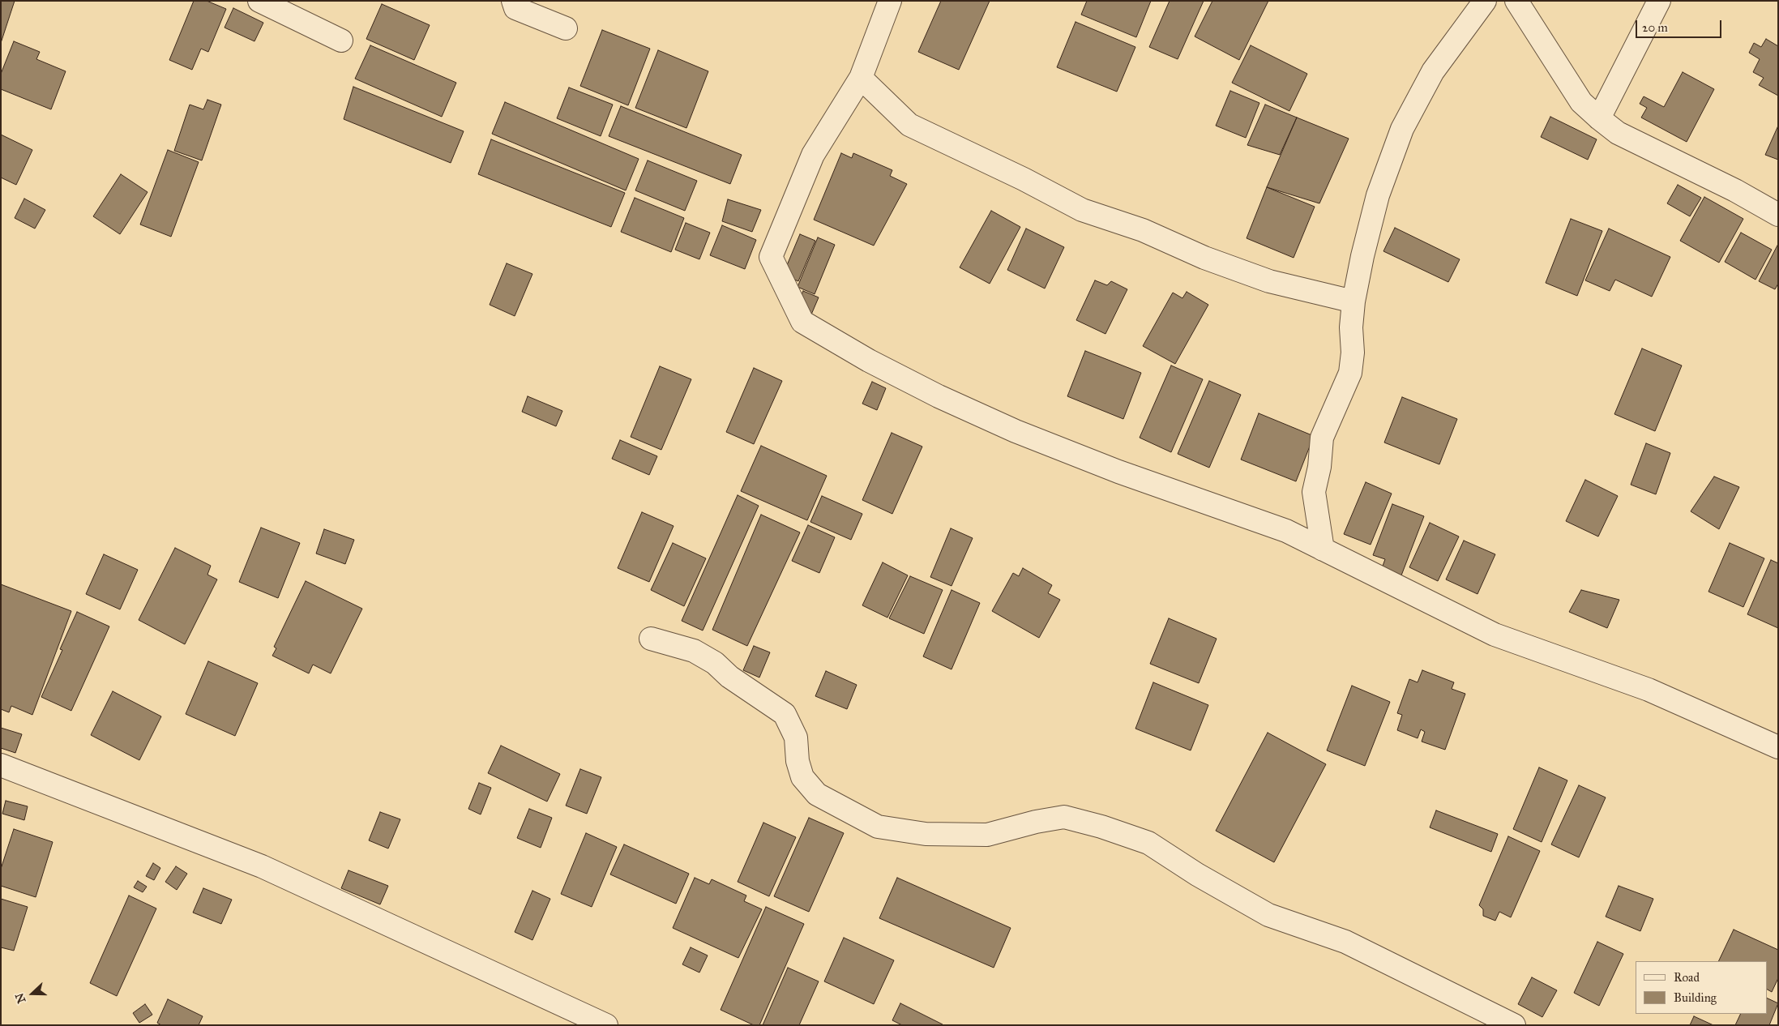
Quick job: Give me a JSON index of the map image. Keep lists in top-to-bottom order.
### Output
{
  "legend": ["Road", "Building"],
  "scale_bar": "20 m",
  "north": "left"
}
